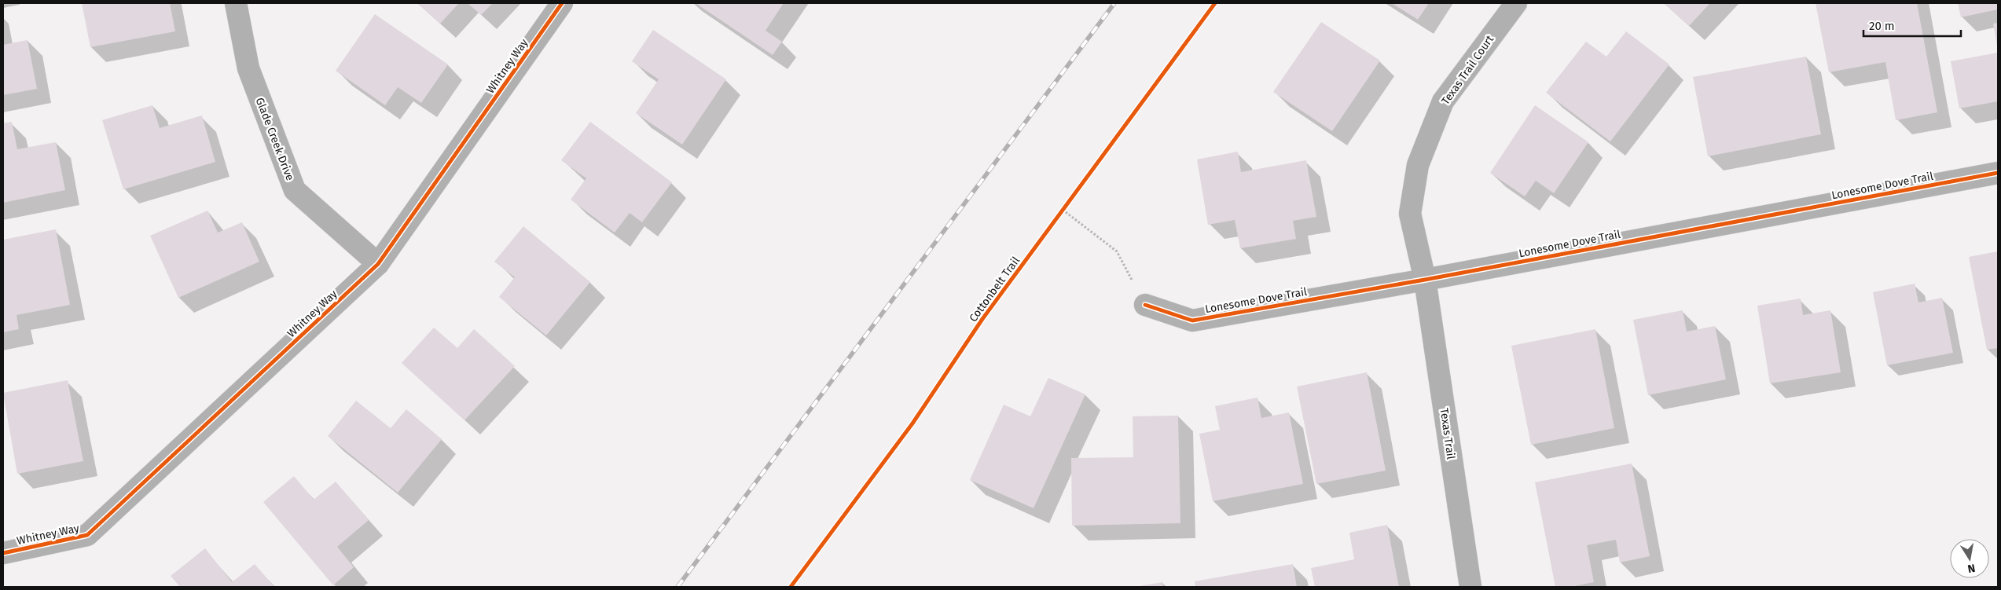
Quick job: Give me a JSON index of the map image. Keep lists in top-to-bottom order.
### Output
{
  "streets": {
    "street": [
      "Whitney Way",
      "Texas Trail Court",
      "Glade Creek Drive",
      "Lonesome Dove Trail",
      "Texas Trail"
    ],
    "cycle path": ["Cottonbelt Trail"]
  },
  "crossings": [
    ["Whitney Way", "Glade Creek Drive"],
    ["Texas Trail Court", "Lonesome Dove Trail"],
    ["Texas Trail Court", "Texas Trail"],
    ["Lonesome Dove Trail", "Texas Trail"]
  ],
  "scale_bar": "20 m",
  "north": "bottom"
}
